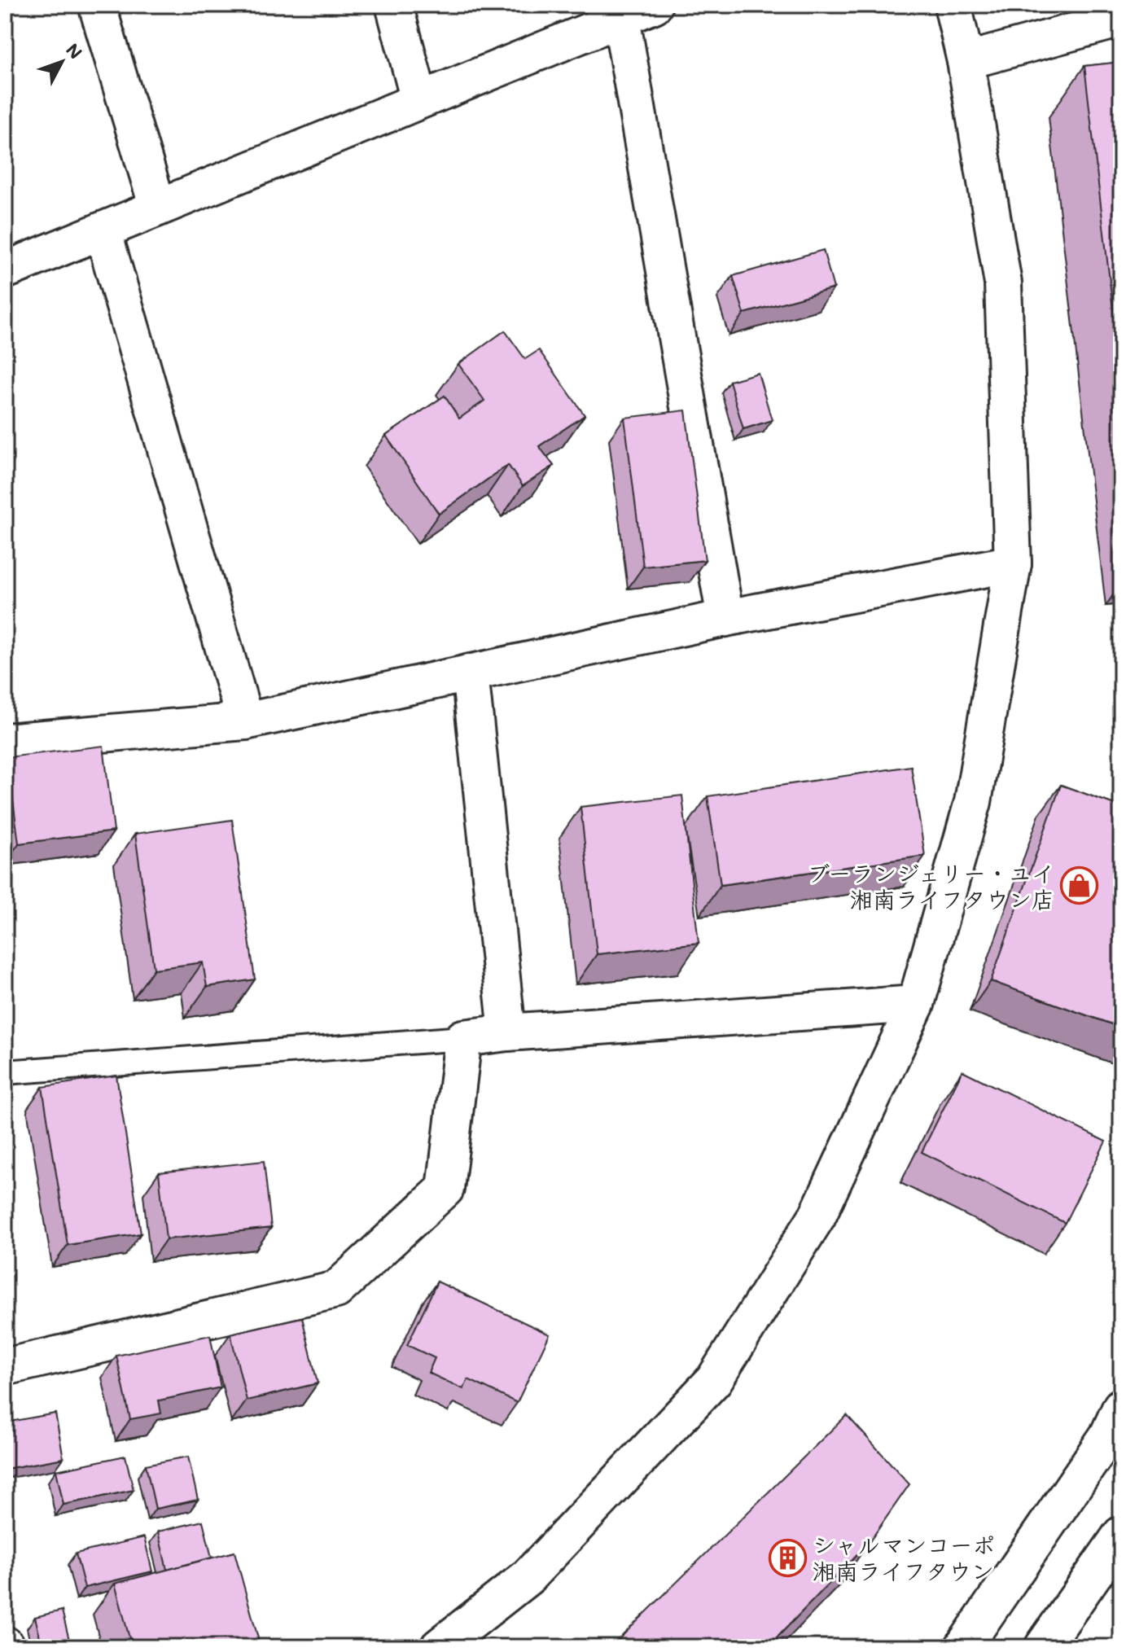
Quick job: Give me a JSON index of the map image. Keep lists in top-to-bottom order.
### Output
{
  "places": {
    "shop": ["ブーランジェリー・ユイ 湘南ライフタウン店"],
    "building": ["シャルマンコーポ 湘南ライフタウン"]
  },
  "north": "top right"
}
